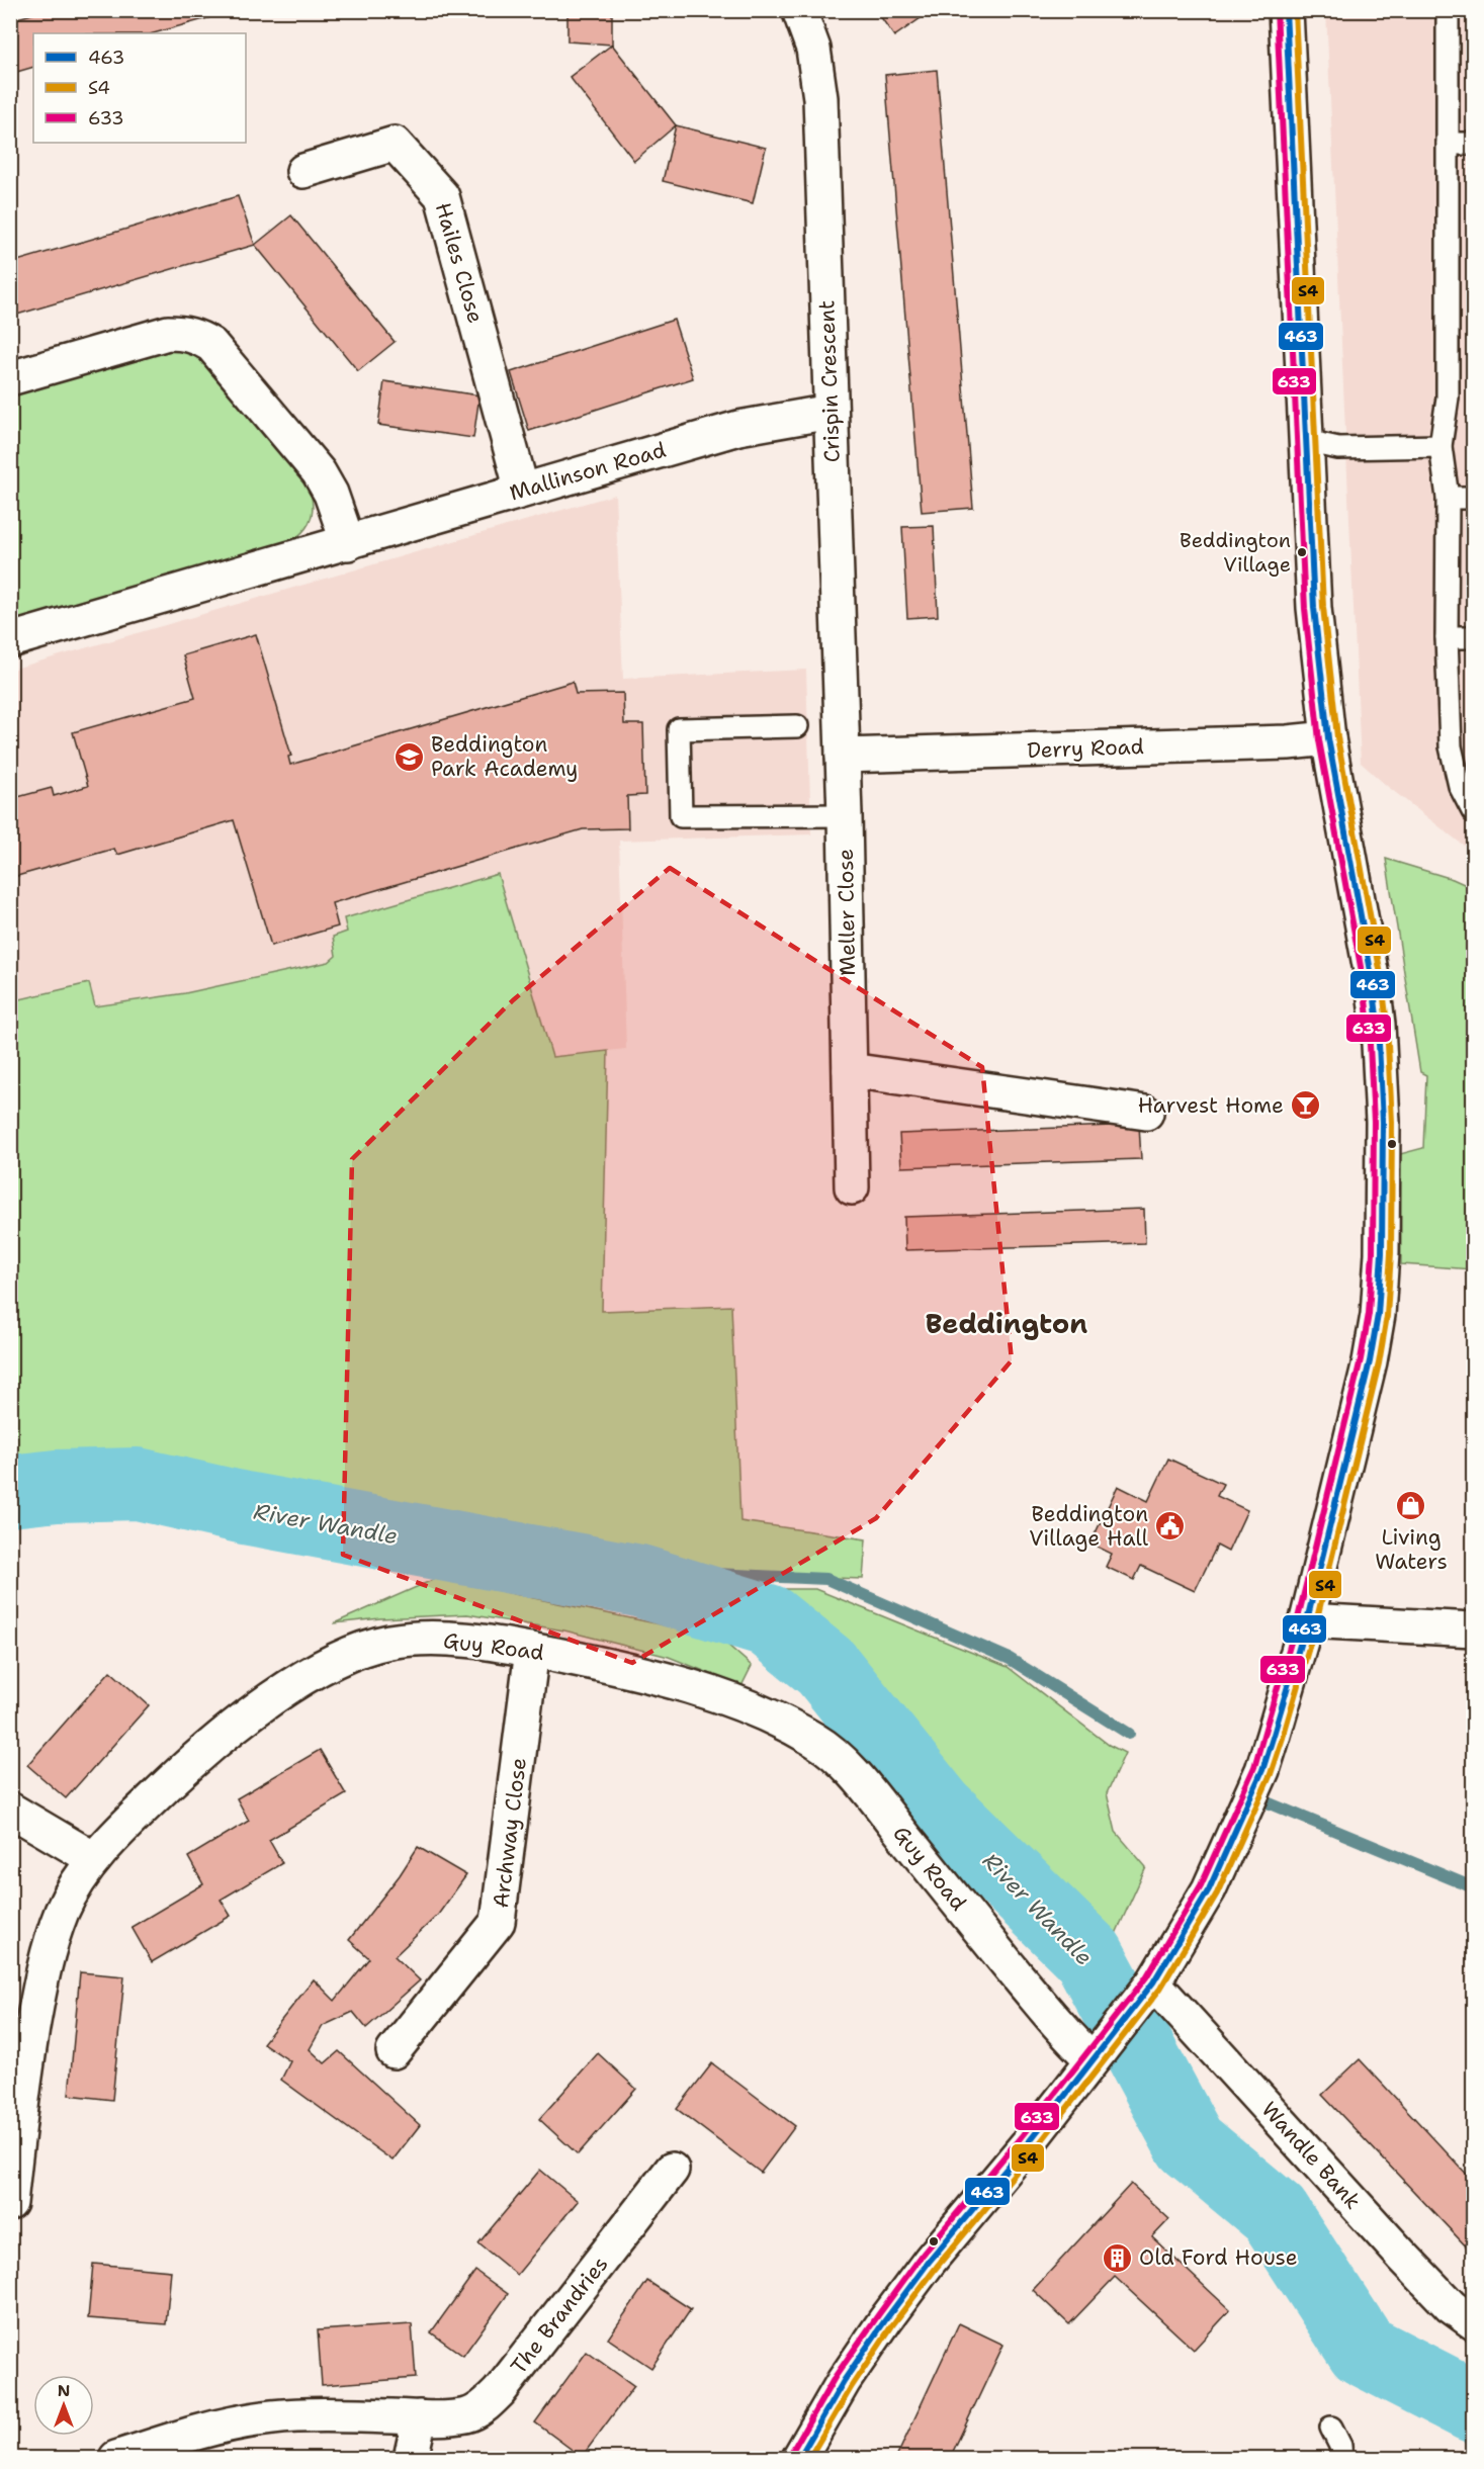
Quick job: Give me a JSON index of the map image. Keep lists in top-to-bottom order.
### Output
{
  "streets": {
    "street": [
      "Hailes Close",
      "Crispin Crescent",
      "Mallinson Road",
      "Derry Road",
      "Meller Close",
      "Guy Road",
      "Archway Close",
      "Wandle Bank",
      "The Brandries"
    ]
  },
  "crossings": [
    ["Hailes Close", "Mallinson Road"],
    ["Crispin Crescent", "Mallinson Road"],
    ["Crispin Crescent", "Derry Road"],
    ["Crispin Crescent", "Meller Close"],
    ["Derry Road", "Meller Close"],
    ["Guy Road", "Archway Close"]
  ],
  "districts": ["Beddington"],
  "water": ["River Wandle"],
  "places": {
    "other": ["Beddington Village"],
    "school or university": ["Beddington Park Academy"],
    "bar": ["Harvest Home"],
    "shop": ["Living Waters"],
    "public building": ["Beddington Village Hall"],
    "building": ["Old Ford House"]
  },
  "lines": ["transit line 463", "transit line S4", "transit line 633"],
  "legend": ["463", "S4", "633"],
  "north": "top"
}
